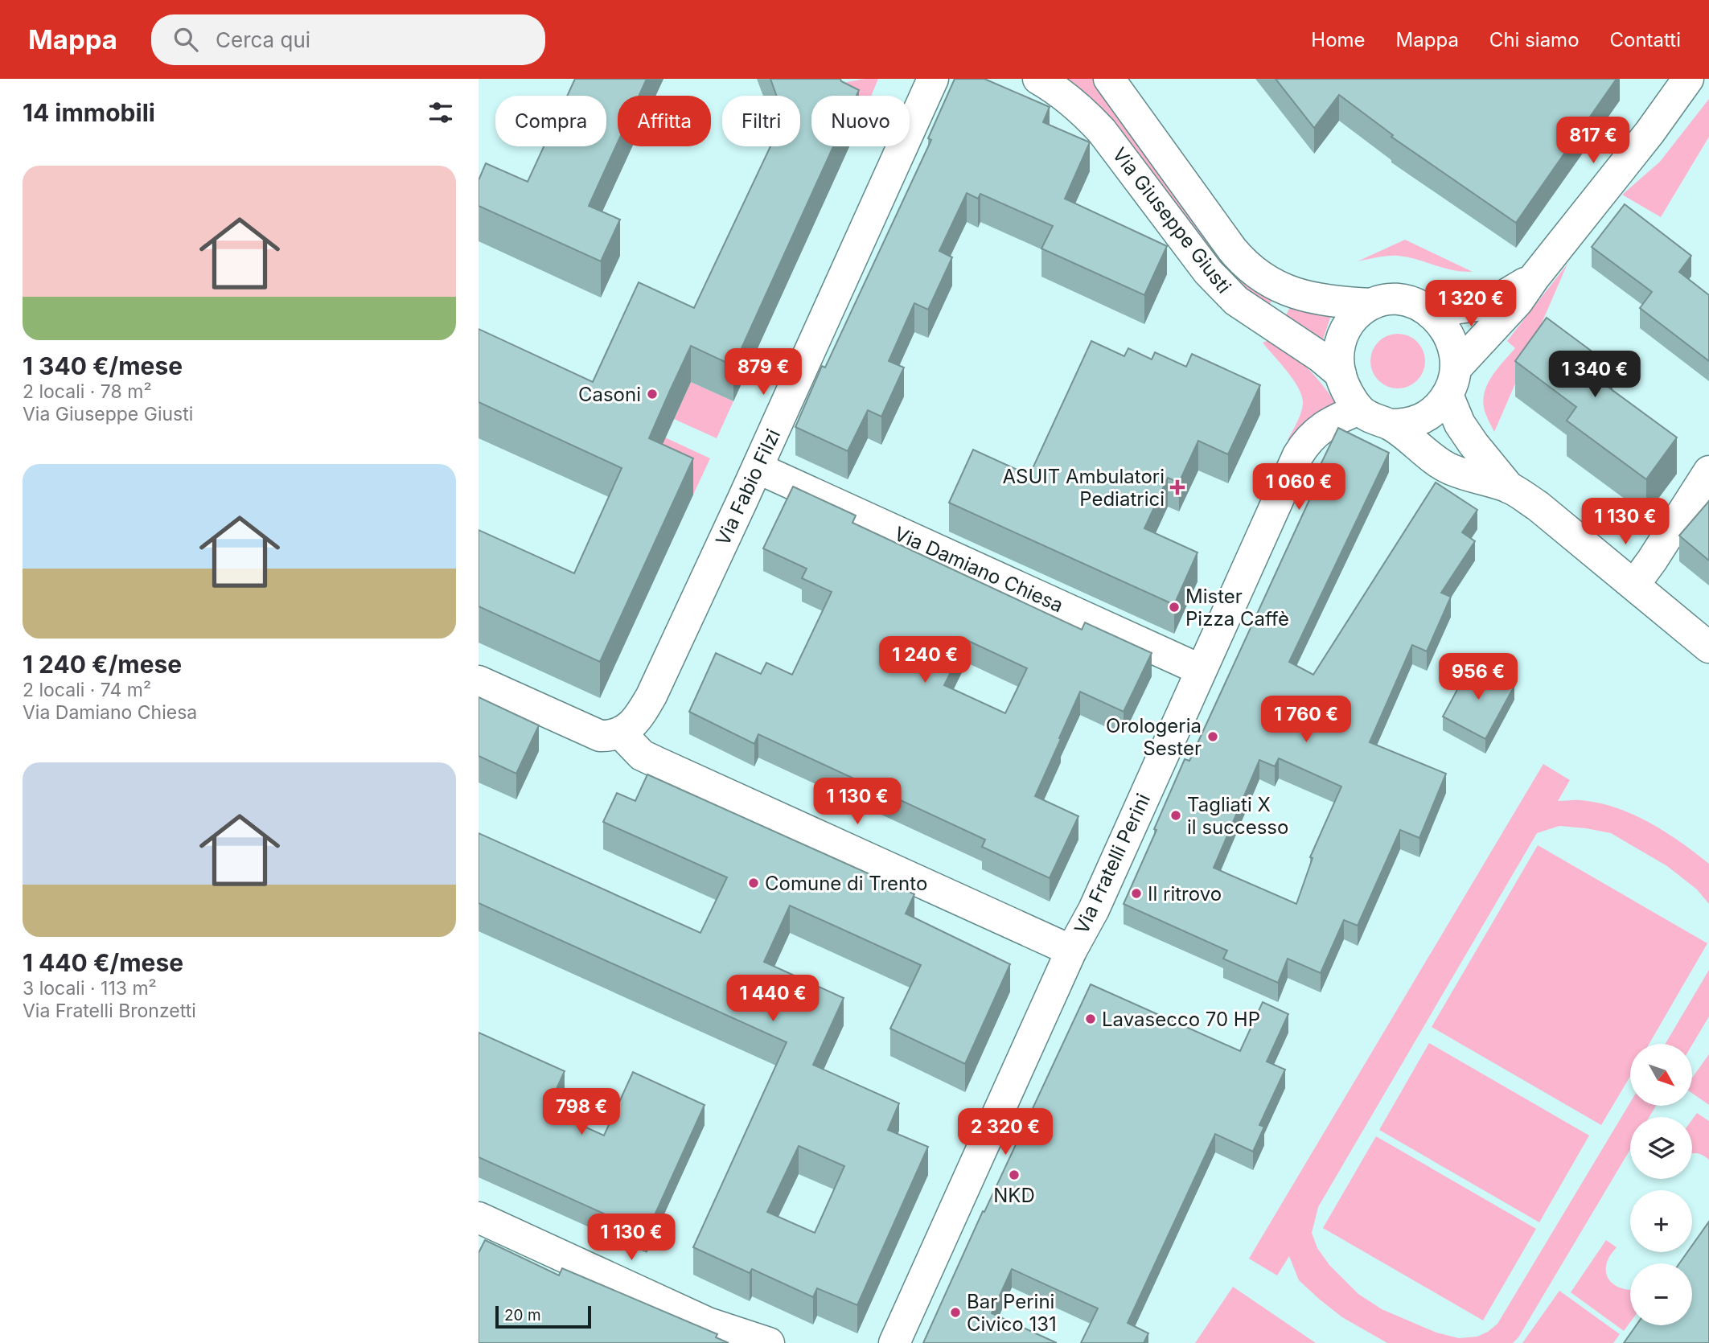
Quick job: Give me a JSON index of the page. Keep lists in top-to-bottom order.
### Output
{
  "streets": {
    "street": [
      "Via Giuseppe Giusti",
      "Via Fabio Filzi",
      "Via Damiano Chiesa",
      "Via Fratelli Perini"
    ]
  },
  "crossings": [
    ["Via Giuseppe Giusti", "Via Fratelli Perini"],
    ["Via Fabio Filzi", "Via Damiano Chiesa"],
    ["Via Damiano Chiesa", "Via Fratelli Perini"]
  ],
  "places": {
    "other": [
      "Casoni",
      "Mister Pizza Caffè",
      "Orologeria Sester",
      "Tagliati X il successo",
      "Comune di Trento",
      "Il ritrovo",
      "Lavasecco 70 HP",
      "NKD",
      "Bar Perini Civico 131"
    ],
    "health": ["ASUIT Ambulatori Pediatrici"]
  },
  "scale_bar": "20 m",
  "north": "bottom right",
  "page": {
    "header": "Mappa",
    "search": "Cerca qui",
    "nav": [
      "Home",
      "Mappa",
      "Chi siamo",
      "Contatti"
    ],
    "heading": "14 immobili",
    "chip": [
      "Compra",
      "Affitta",
      "Filtri",
      "Nuovo"
    ],
    "price": [
      "817 €",
      "1 320 €",
      "879 €",
      "1 340 €",
      "1 060 €",
      "1 130 €",
      "1 240 €",
      "956 €",
      "1 760 €",
      "1 130 €",
      "1 440 €",
      "798 €",
      "2 320 €",
      "1 130 €"
    ],
    "list": [
      {
        "name": "1 340 €/mese",
        "note": "2 locali · 78 m² · Via Giuseppe Giusti"
      },
      {
        "name": "1 240 €/mese",
        "note": "2 locali · 74 m² · Via Damiano Chiesa"
      },
      {
        "name": "1 440 €/mese",
        "note": "3 locali · 113 m² · Via Fratelli Bronzetti"
      }
    ],
    "map_buttons": ["+", "−"],
    "scale": "20 m"
  }
}
